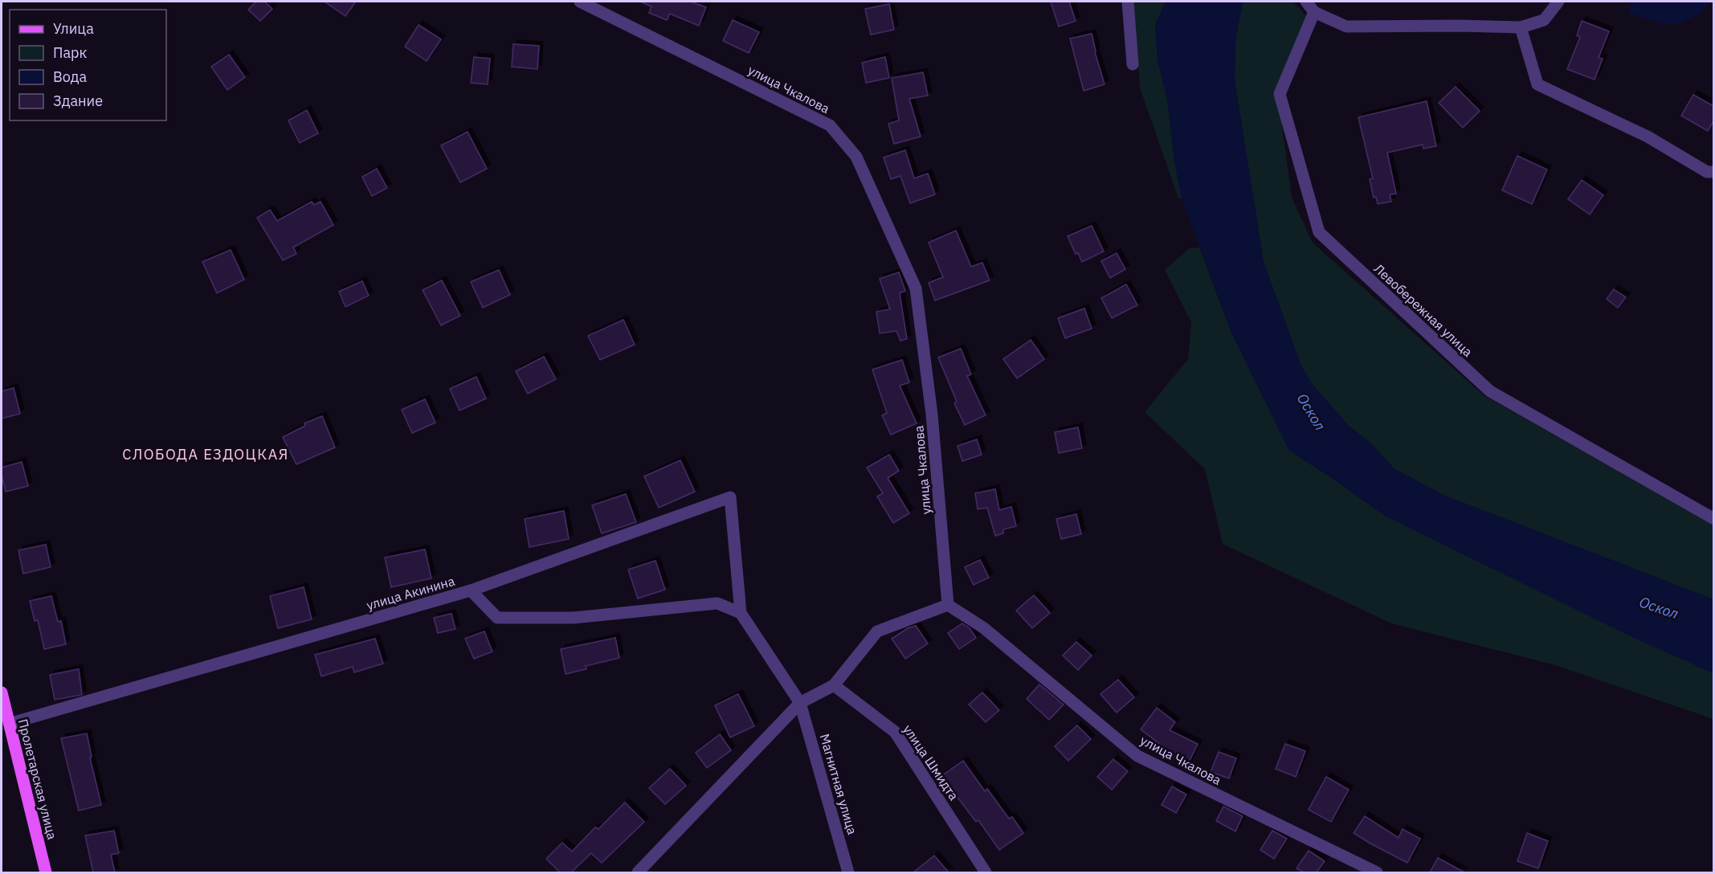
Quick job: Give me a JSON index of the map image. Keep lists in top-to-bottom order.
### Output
{
  "streets": {
    "main road": ["Пролетарская улица"],
    "street": [
      "улица Чкалова",
      "Левобережная улица",
      "улица Акинина",
      "улица Шмидта",
      "Магнитная улица"
    ]
  },
  "crossings": [
    ["улица Акинина", "Пролетарская улица"]
  ],
  "districts": ["СЛОБОДА ЕЗДОЦКАЯ"],
  "water": ["Оскол"],
  "legend": [
    "Улица",
    "Парк",
    "Вода",
    "Здание"
  ]
}
